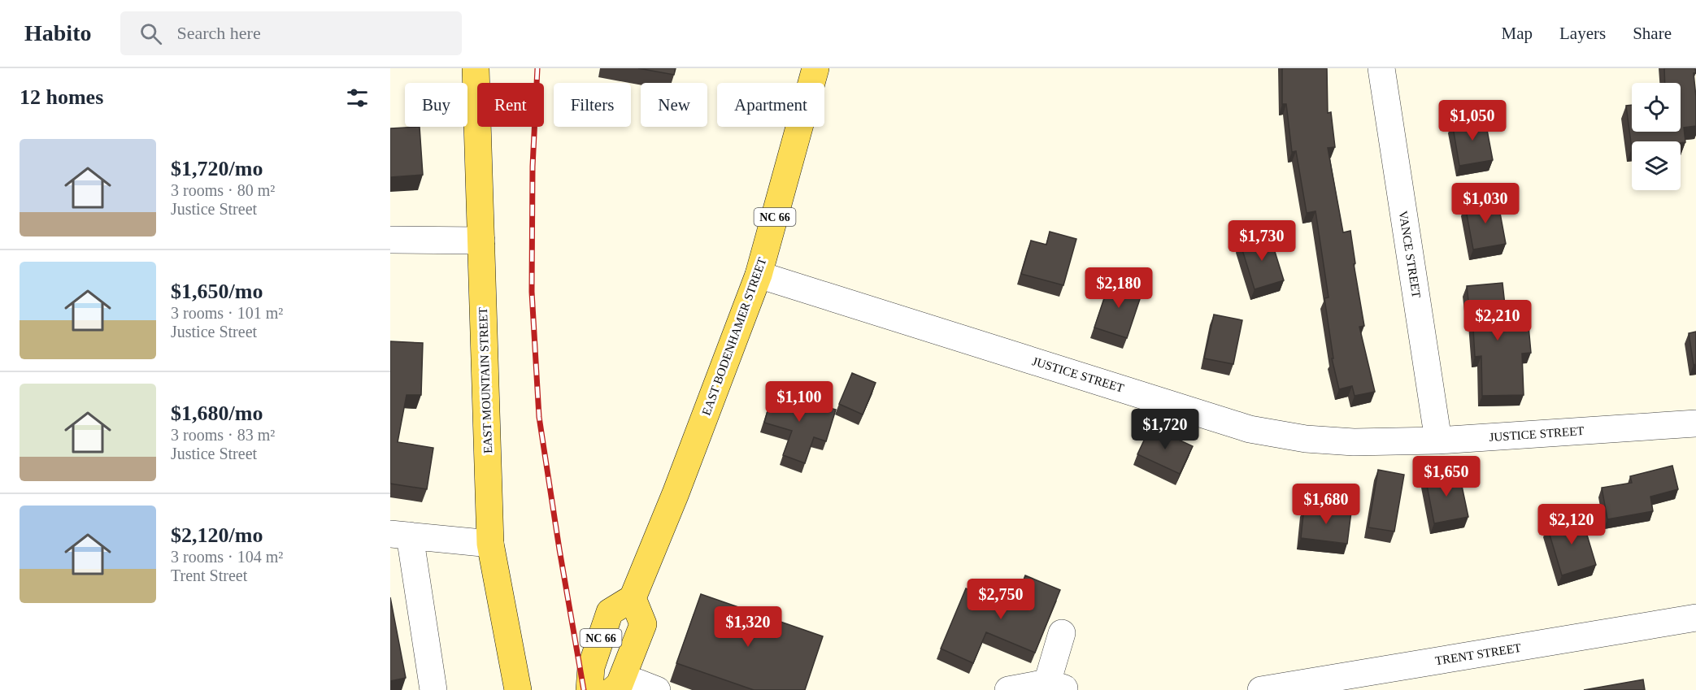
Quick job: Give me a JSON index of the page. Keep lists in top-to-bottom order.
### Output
{
  "streets": {
    "main road": ["NC 66", "EAST BODENHAMER STREET", "EAST MOUNTAIN STREET"],
    "street": ["VANCE STREET", "JUSTICE STREET", "TRENT STREET"]
  },
  "crossings": [
    ["NC 66", "EAST BODENHAMER STREET"],
    ["VANCE STREET", "JUSTICE STREET"],
    ["EAST BODENHAMER STREET", "JUSTICE STREET"]
  ],
  "page": {
    "header": "Habito",
    "search": "Search here",
    "nav": ["Map", "Layers", "Share"],
    "heading": "12 homes",
    "chip": [
      "Buy",
      "Rent",
      "Filters",
      "New",
      "Apartment"
    ],
    "price": [
      "$1,050",
      "$1,030",
      "$1,730",
      "$2,180",
      "$2,210",
      "$1,100",
      "$1,720",
      "$1,650",
      "$1,680",
      "$2,120",
      "$2,750",
      "$1,320"
    ],
    "list": [
      {
        "name": "$1,720/mo",
        "note": "3 rooms · 80 m² · Justice Street"
      },
      {
        "name": "$1,650/mo",
        "note": "3 rooms · 101 m² · Justice Street"
      },
      {
        "name": "$1,680/mo",
        "note": "3 rooms · 83 m² · Justice Street"
      },
      {
        "name": "$2,120/mo",
        "note": "3 rooms · 104 m² · Trent Street"
      }
    ]
  }
}
